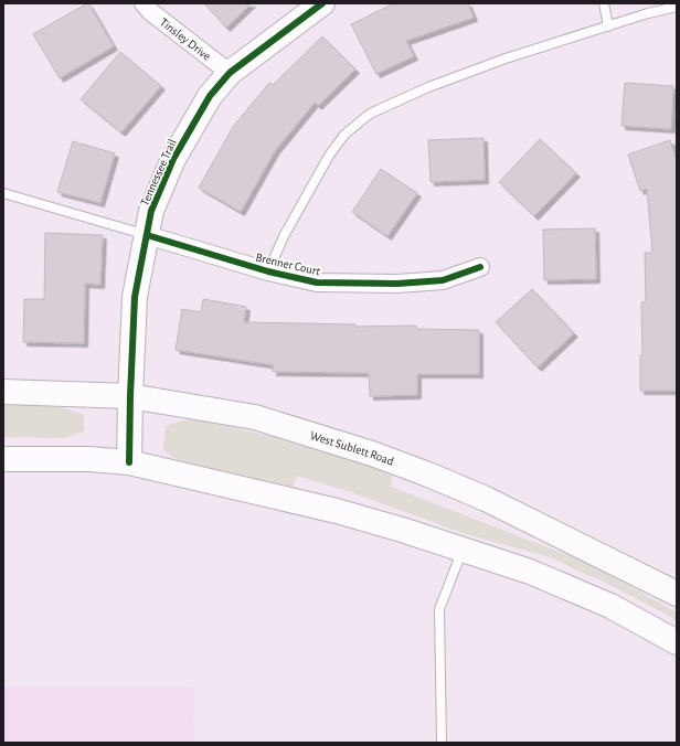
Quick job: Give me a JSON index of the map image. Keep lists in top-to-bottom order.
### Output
{
  "streets": {
    "main road": ["Tennessee Trail", "West Sublett Road"],
    "street": ["Tinsley Drive", "Brenner Court"]
  },
  "crossings": [
    ["Tinsley Drive", "Tennessee Trail"],
    ["Tennessee Trail", "Brenner Court"],
    ["Tennessee Trail", "West Sublett Road"]
  ]
}
